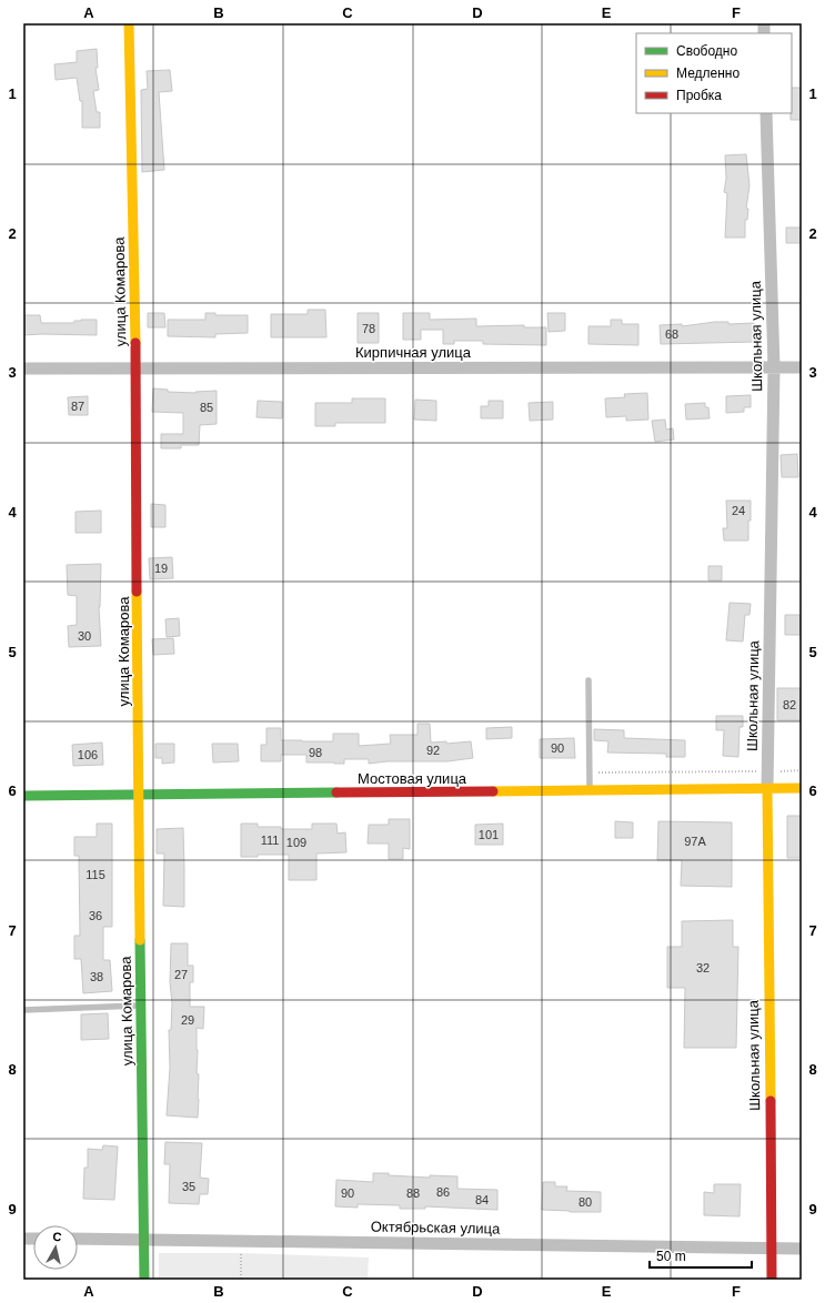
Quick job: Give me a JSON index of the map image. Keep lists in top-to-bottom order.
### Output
{
  "streets": {
    "street": [
      "улица Комарова",
      "Школьная улица",
      "Кирпичная улица",
      "Мостовая улица",
      "Октябрьская улица"
    ]
  },
  "crossings": [
    ["улица Комарова", "Кирпичная улица"],
    ["улица Комарова", "Мостовая улица"],
    ["улица Комарова", "Октябрьская улица"],
    ["Школьная улица", "Кирпичная улица"],
    ["Школьная улица", "Мостовая улица"],
    ["Школьная улица", "Октябрьская улица"]
  ],
  "house_numbers": [
    "78",
    "68",
    "87",
    "85",
    "24",
    "19",
    "30",
    "82",
    "90",
    "92",
    "98",
    "106",
    "101",
    "111",
    "97А",
    "109",
    "115",
    "36",
    "32",
    "27",
    "38",
    "29",
    "35",
    "86",
    "90",
    "88",
    "84",
    "80"
  ],
  "legend": ["Свободно", "Медленно", "Пробка"],
  "scale_bar": "50 m",
  "north": "top",
  "grid": {
    "columns": [
      "A",
      "B",
      "C",
      "D",
      "E",
      "F"
    ],
    "rows": [
      "1",
      "2",
      "3",
      "4",
      "5",
      "6",
      "7",
      "8",
      "9"
    ]
  }
}
